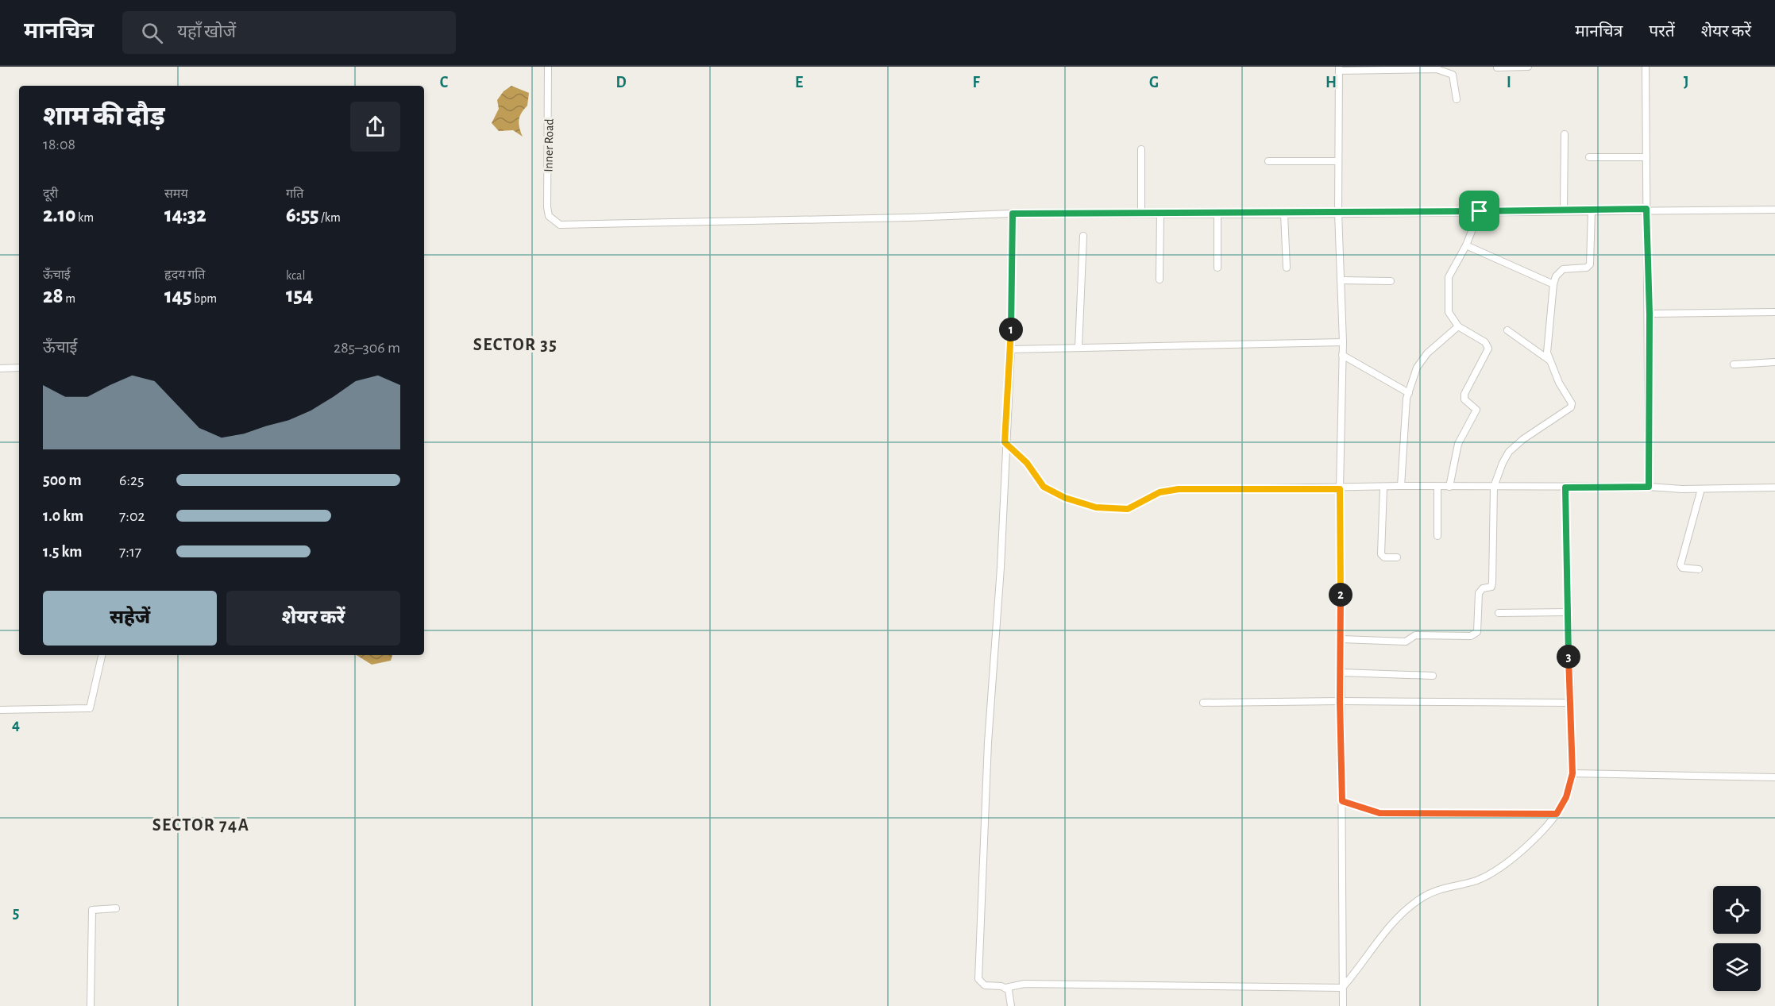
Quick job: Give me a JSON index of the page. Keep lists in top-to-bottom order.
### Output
{
  "streets": {
    "street": ["Inner Road"]
  },
  "districts": ["SECTOR 35", "SECTOR 74A"],
  "page": {
    "header": "मानचित्र",
    "search": "यहाँ खोजें",
    "nav": ["मानचित्र", "परतें", "शेयर करें"],
    "heading": ["शाम की दौड़", "18:08"],
    "stats": [
      ["दूरी", "2.10 km"],
      ["समय", "14:32"],
      ["गति", "6:55 /km"],
      ["ऊँचाई", "28 m"],
      ["हृदय गति", "145 bpm"],
      ["kcal", "154"]
    ],
    "pins": ["1", "2", "3"],
    "chart": ["ऊँचाई", "285–306 m"],
    "list": [
      {
        "name": "500 m",
        "note": "6:25"
      },
      {
        "name": "1.0 km",
        "note": "7:02"
      },
      {
        "name": "1.5 km",
        "note": "7:17"
      }
    ],
    "buttons": ["सहेजें", "शेयर करें"]
  },
  "grid": {
    "columns": [
      "C",
      "D",
      "E",
      "F",
      "G",
      "H",
      "I",
      "J"
    ],
    "rows": ["4", "5"]
  }
}
